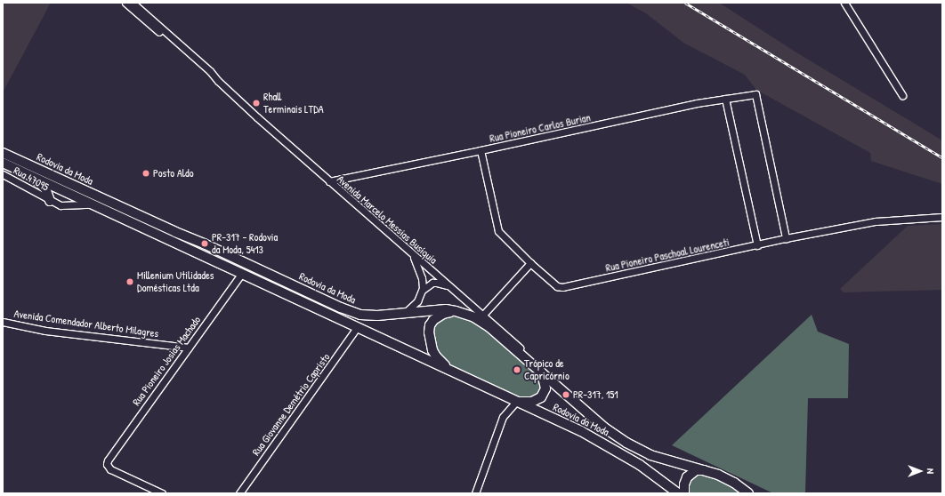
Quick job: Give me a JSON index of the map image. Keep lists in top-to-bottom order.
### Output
{
  "streets": {
    "highway": ["Rodovia da Moda"],
    "street": [
      "Rua Pioneiro Carlos Burian",
      "Rua 47095",
      "Avenida Marcelo Messias Busíquia",
      "Rua Pioneiro Paschoal Lourenceti",
      "Avenida Comendador Alberto Milagres",
      "Rua Pioneiro Josias Machado",
      "Rua Giovanne Demétrio Capristo"
    ]
  },
  "crossings": [
    ["Rua Pioneiro Carlos Burian", "Avenida Marcelo Messias Busíquia"],
    ["Rua Pioneiro Carlos Burian", "Rua Pioneiro Paschoal Lourenceti"],
    ["Rodovia da Moda", "Rua 47095"],
    ["Rodovia da Moda", "Avenida Marcelo Messias Busíquia"],
    ["Rodovia da Moda", "Rua Pioneiro Josias Machado"],
    ["Rodovia da Moda", "Rua Giovanne Demétrio Capristo"],
    ["Avenida Comendador Alberto Milagres", "Rua Pioneiro Josias Machado"]
  ],
  "places": [
    "Rhall Terminais LTDA",
    "Posto Aldo",
    "PR-317 - Rodovia da Moda, 5413",
    "Millenium Utilidades Domésticas Ltda",
    "Trópico de Capricórnio",
    "PR-317, 151"
  ],
  "north": "right"
}
